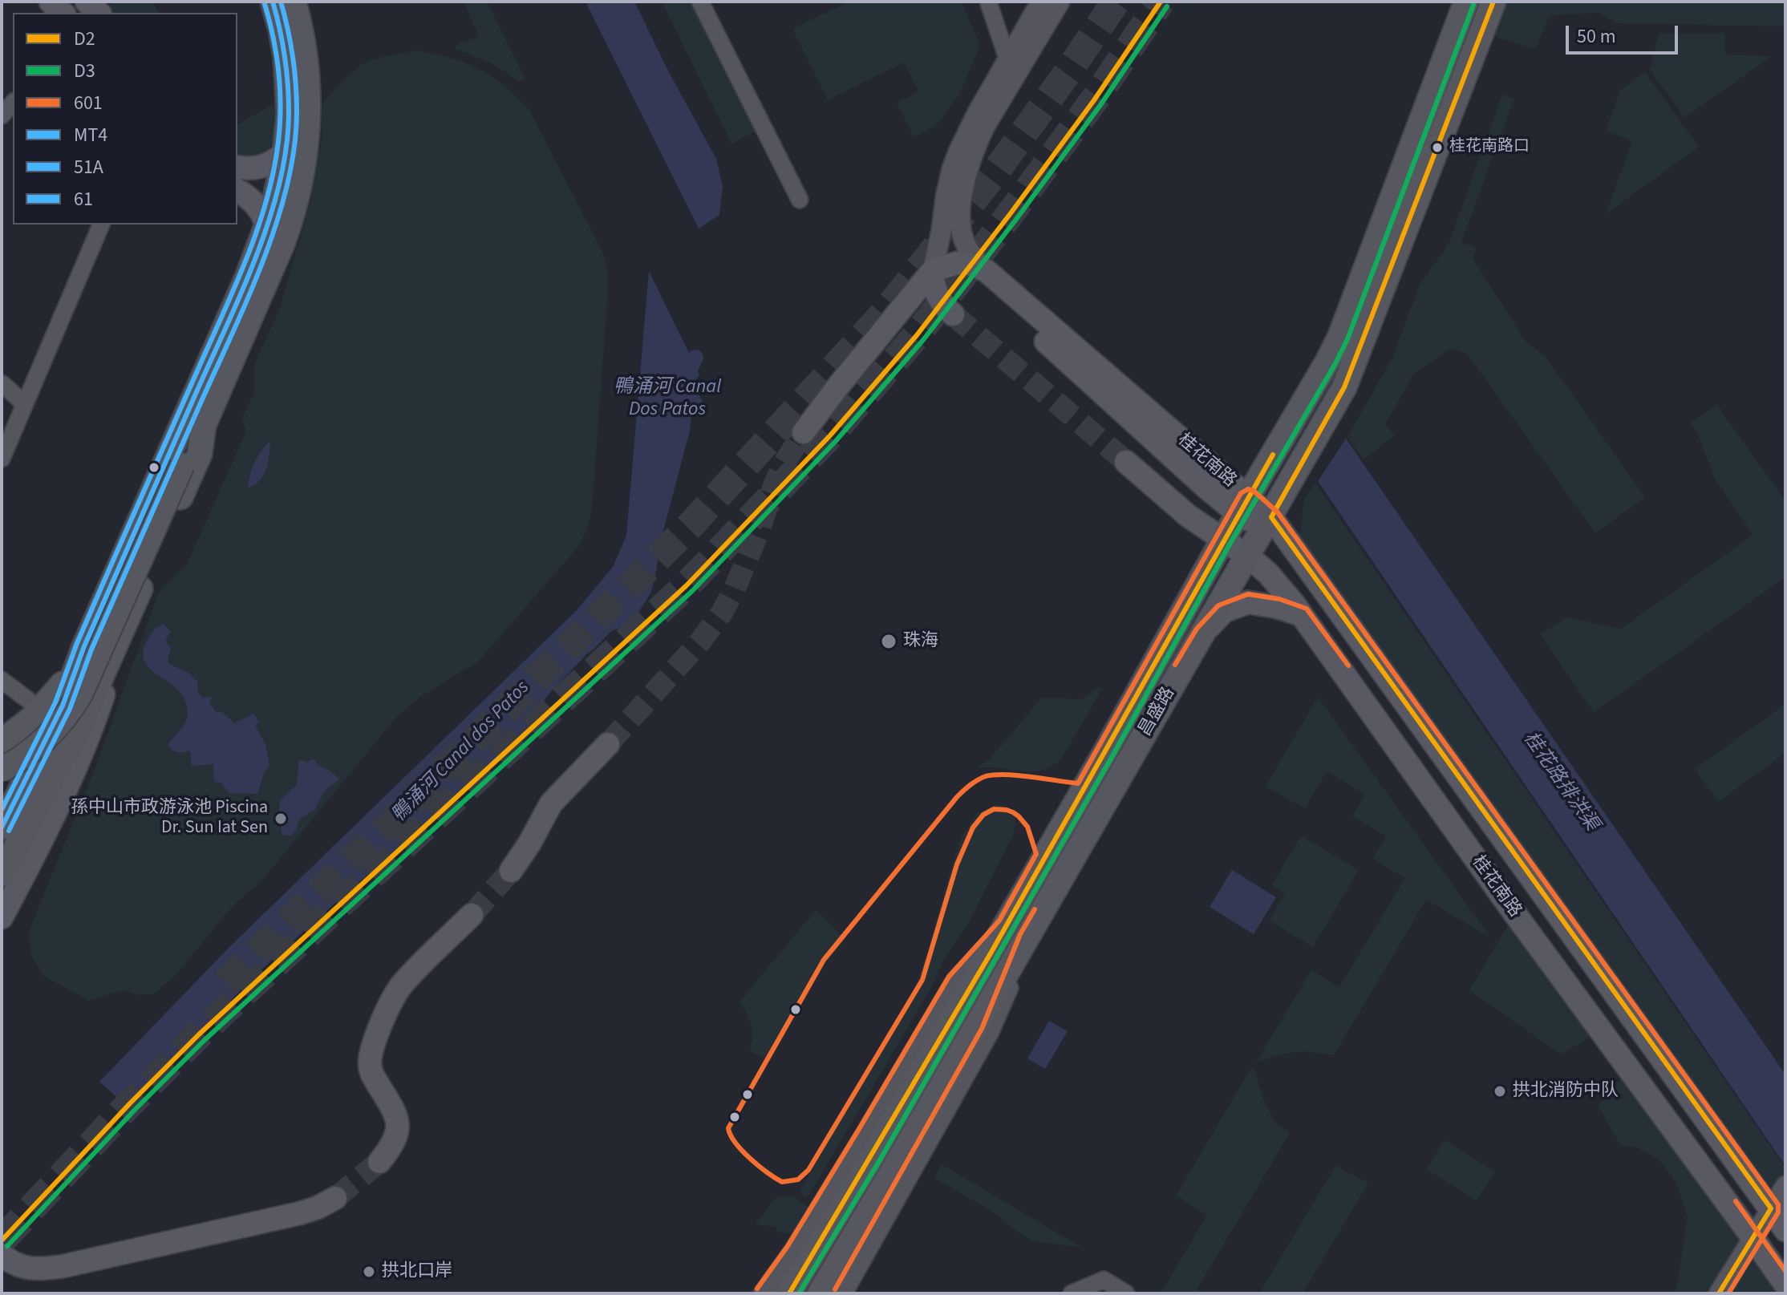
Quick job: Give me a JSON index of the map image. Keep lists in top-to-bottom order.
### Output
{
  "streets": {
    "main road": ["桂花南路", "昌盛路"]
  },
  "crossings": [
    ["桂花南路", "昌盛路"]
  ],
  "water": ["鴨涌河 Canal Dos Patos", "鴨涌河 Canal dos Patos", "桂花路排洪渠"],
  "places": [
    "桂花南路口",
    "珠海",
    "孫中山市政游泳池 Piscina Dr. Sun Iat Sen",
    "拱北消防中队",
    "拱北口岸"
  ],
  "lines": [
    "transit line D2",
    "transit line MT4",
    "transit line 51A",
    "transit line 61",
    "transit line D3",
    "transit line 601"
  ],
  "legend": [
    "D2",
    "D3",
    "601",
    "MT4",
    "51A",
    "61"
  ],
  "scale_bar": "50 m"
}
